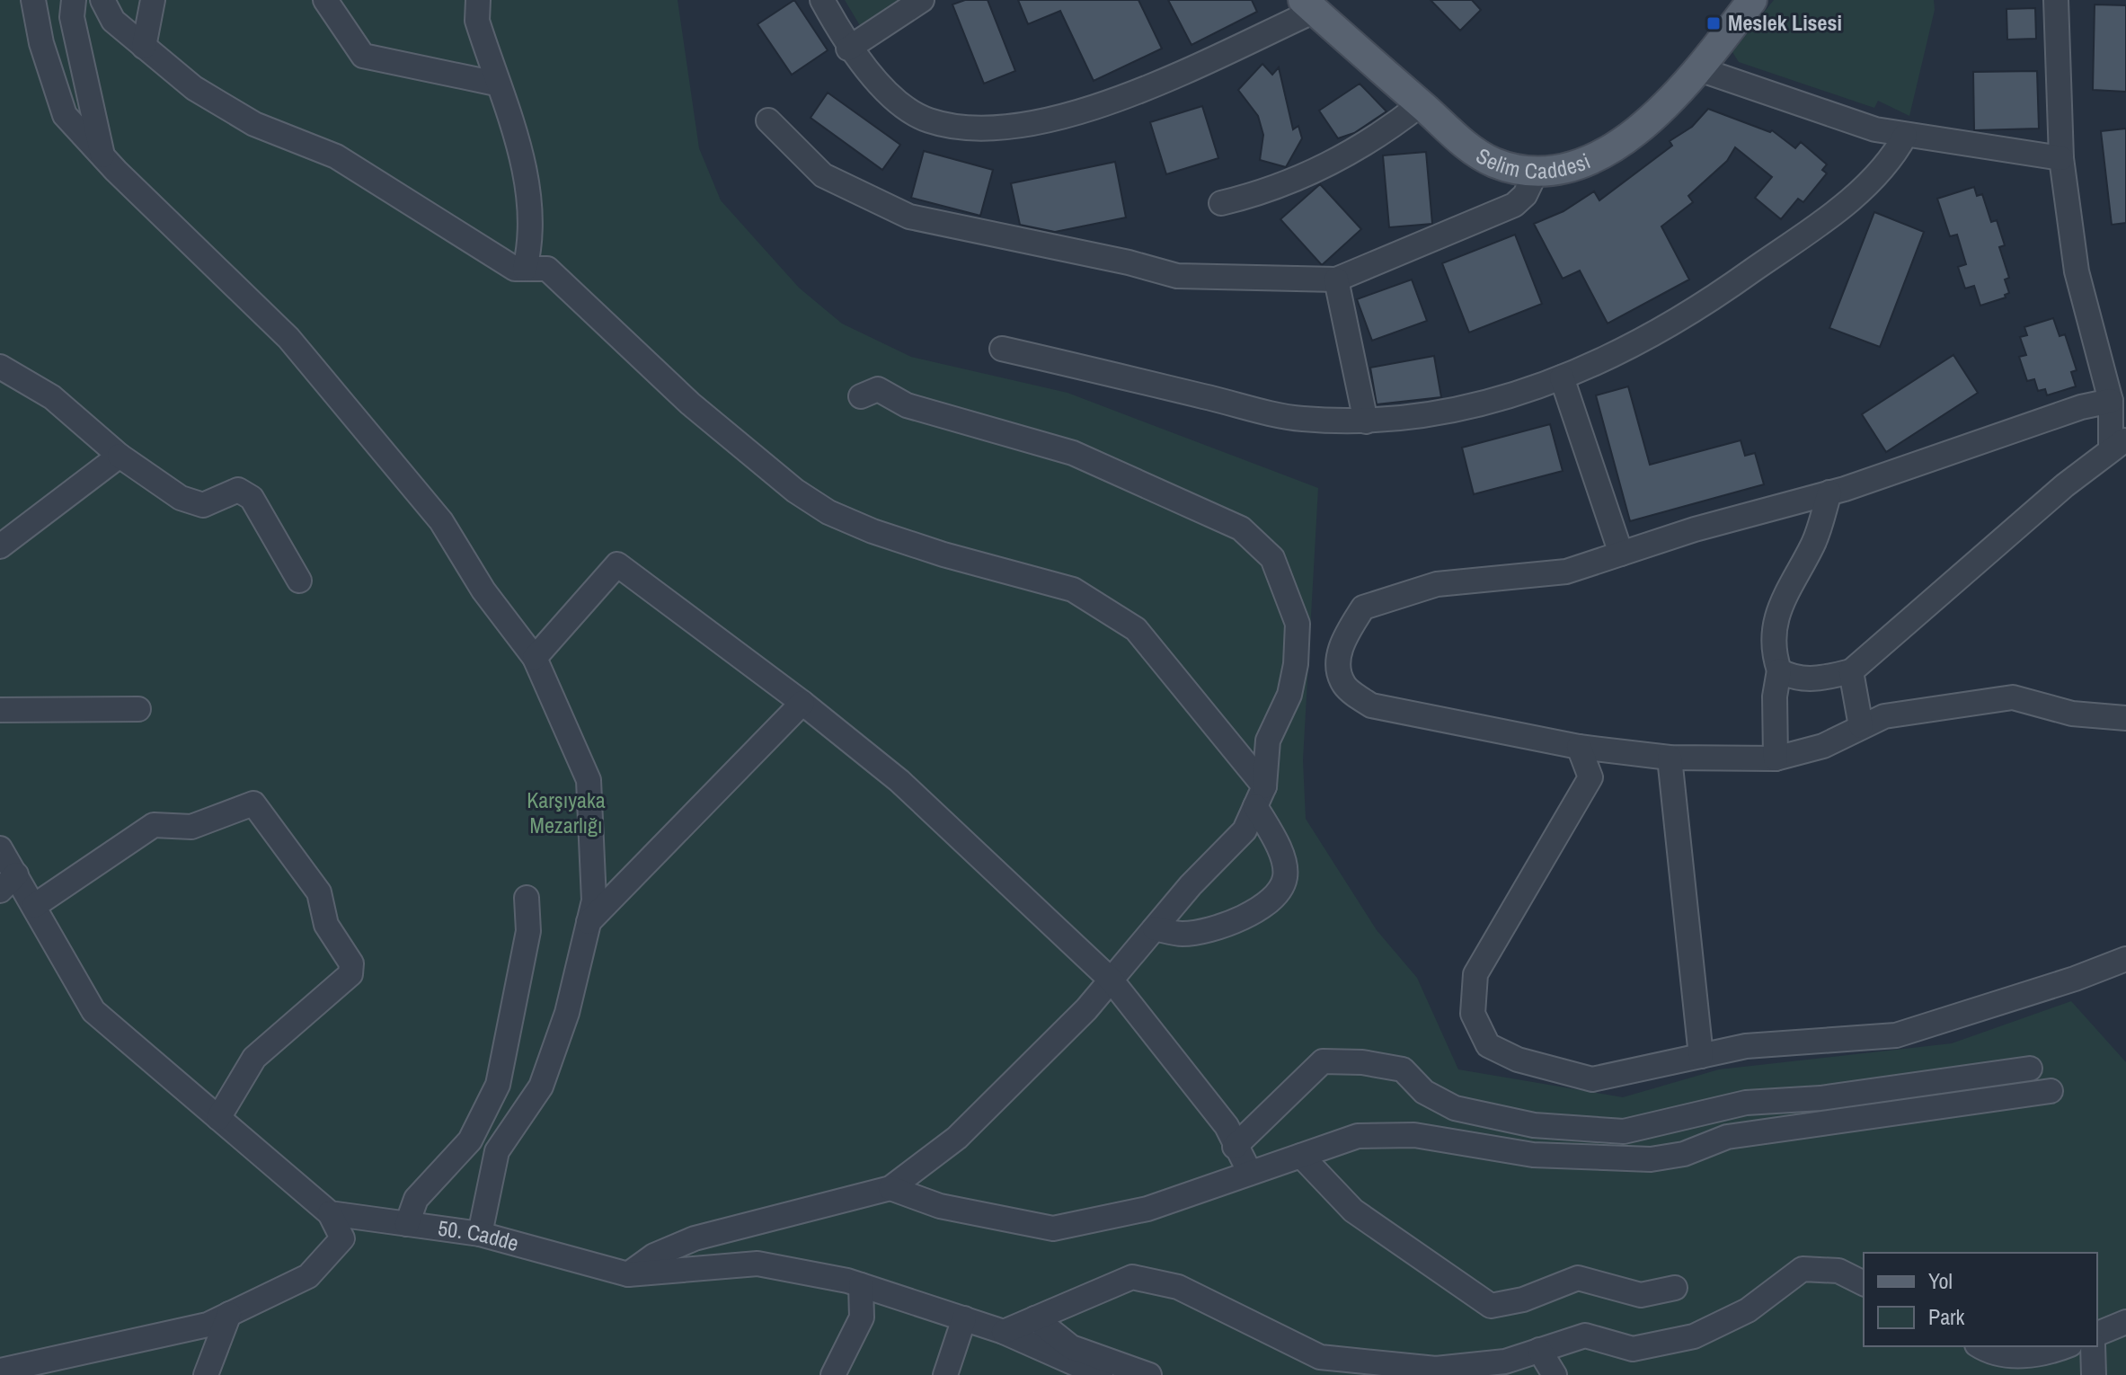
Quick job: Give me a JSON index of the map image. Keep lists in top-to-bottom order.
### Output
{
  "streets": {
    "main road": ["Selim Caddesi"],
    "street": ["50. Cadde"]
  },
  "parks": ["Karşıyaka Mezarlığı"],
  "places": {
    "transit": ["Meslek Lisesi"]
  },
  "legend": ["Yol", "Park"]
}
